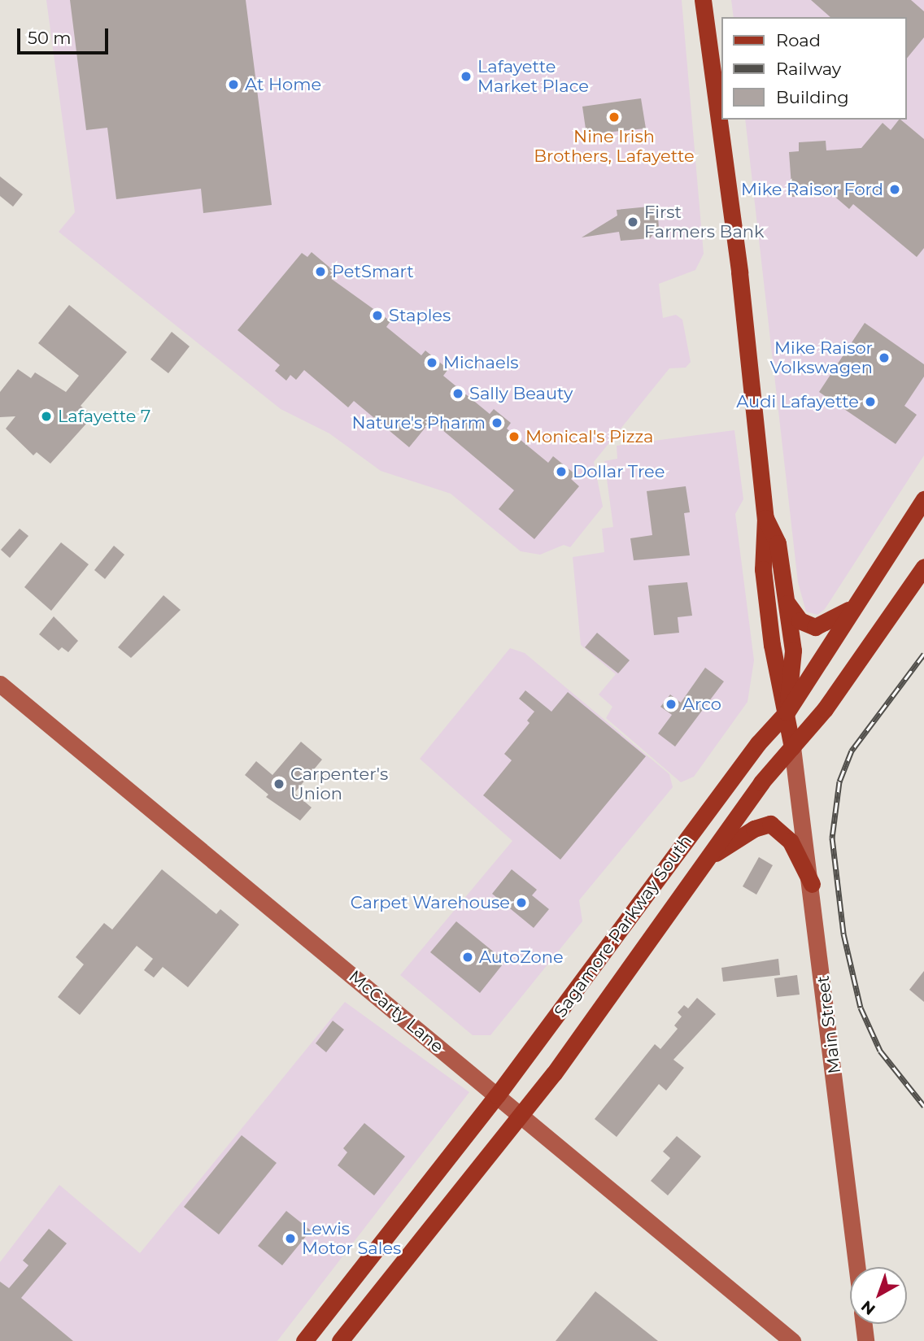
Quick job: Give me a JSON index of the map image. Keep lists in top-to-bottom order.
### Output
{
  "streets": {
    "main road": ["Sagamore Parkway South", "McCarty Lane", "Main Street"]
  },
  "crossings": [
    ["Sagamore Parkway South", "McCarty Lane"],
    ["Sagamore Parkway South", "Main Street"]
  ],
  "places": [
    "Lafayette Market Place",
    "At Home",
    "Nine Irish Brothers, Lafayette",
    "Mike Raisor Ford",
    "First Farmers Bank",
    "PetSmart",
    "Staples",
    "Mike Raisor Volkswagen",
    "Michaels",
    "Sally Beauty",
    "Audi Lafayette",
    "Lafayette 7",
    "Nature's Pharm",
    "Monical's Pizza",
    "Dollar Tree",
    "Arco",
    "Carpenter's Union",
    "Carpet Warehouse",
    "AutoZone",
    "Lewis Motor Sales"
  ],
  "legend": ["Road", "Railway", "Building"],
  "scale_bar": "50 m",
  "north": "bottom left"
}
